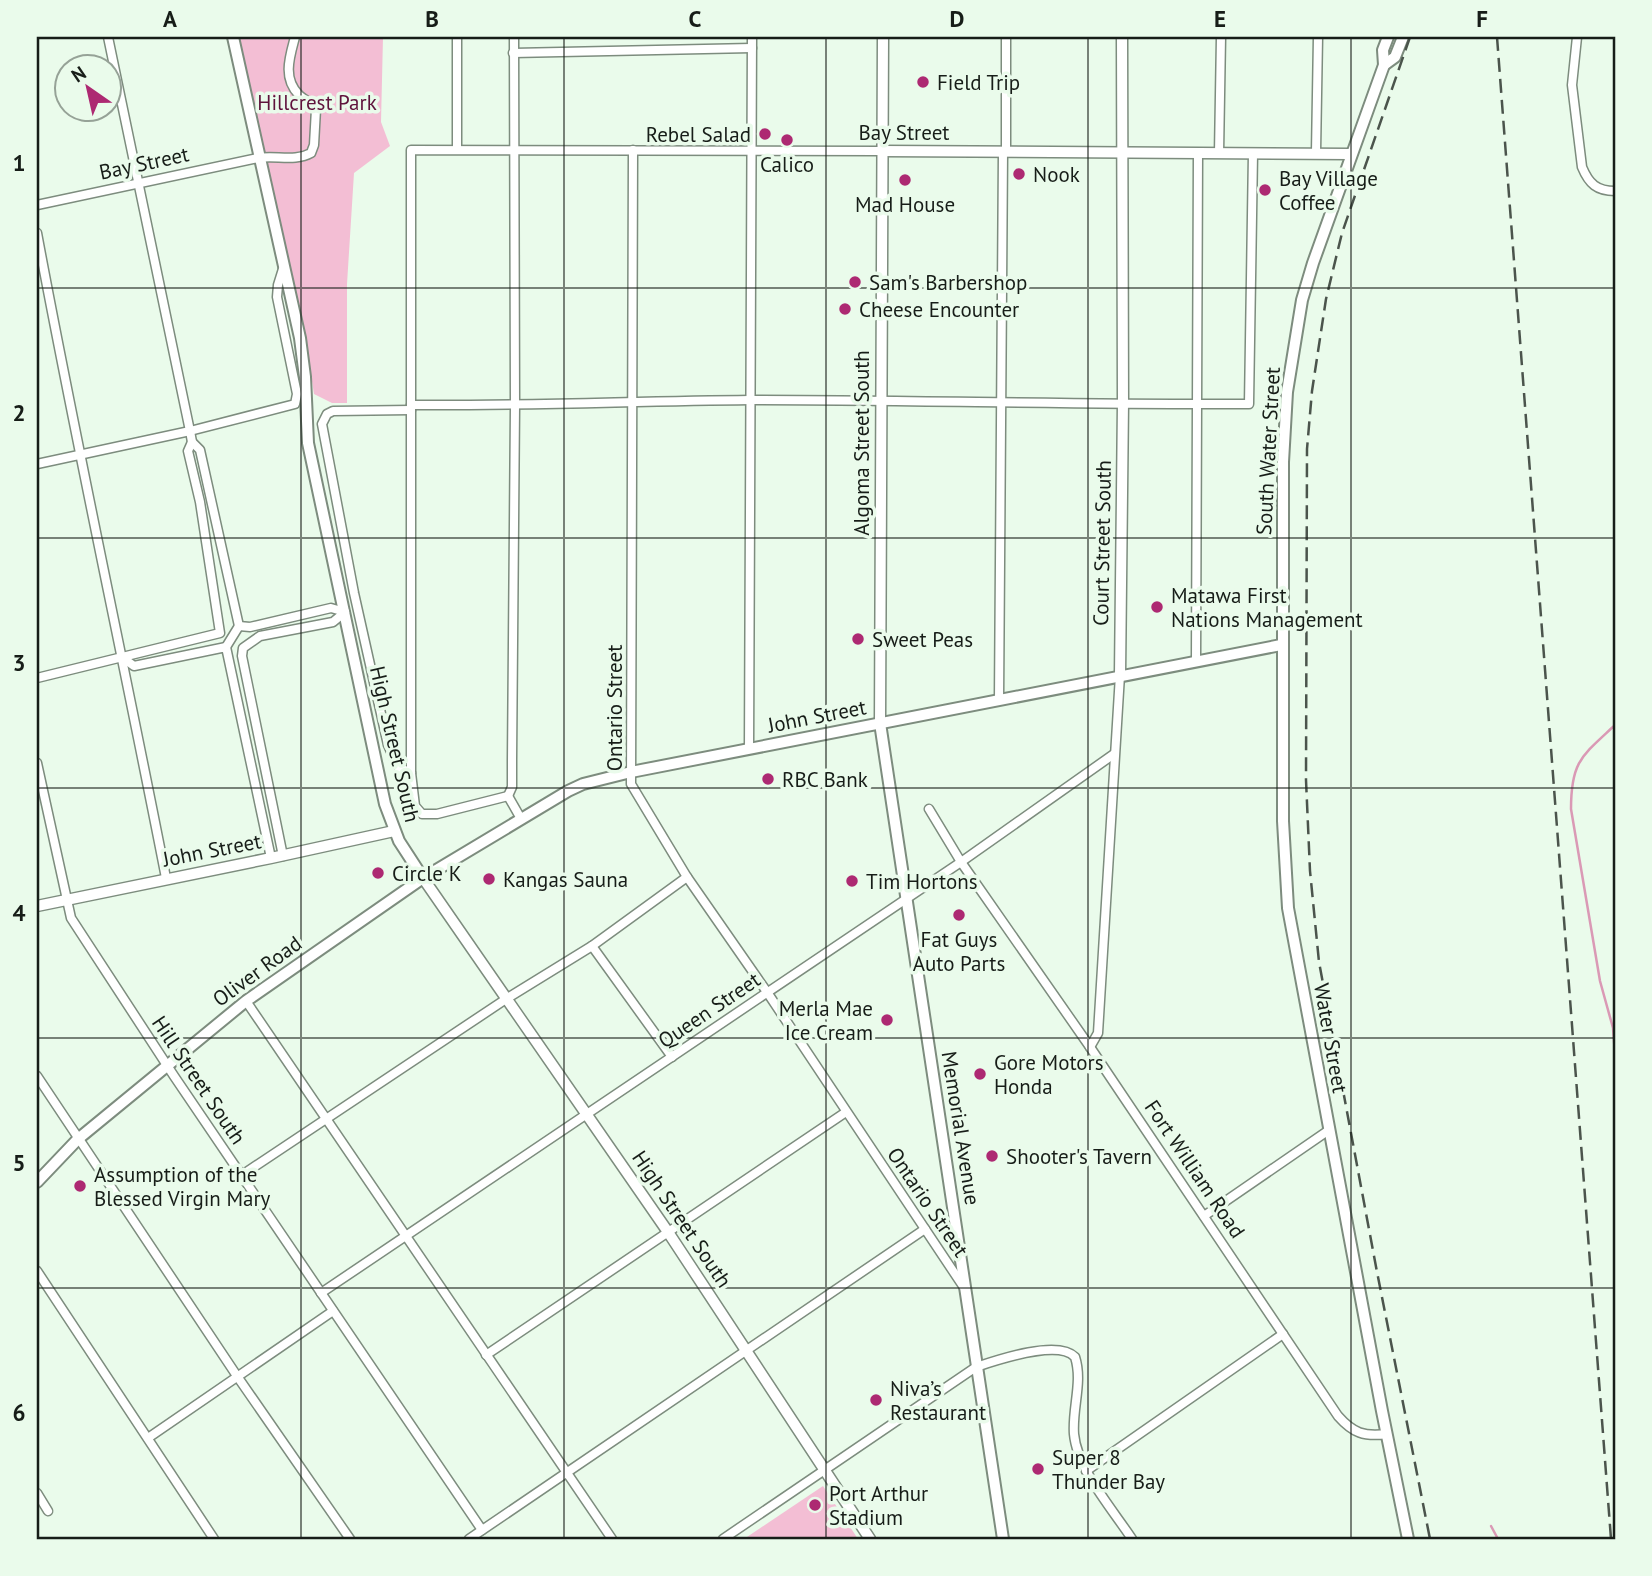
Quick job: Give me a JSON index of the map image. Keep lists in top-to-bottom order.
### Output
{
  "streets": {
    "main road": [
      "South Water Street",
      "John Street",
      "High Street South",
      "Oliver Road",
      "Water Street",
      "Memorial Avenue"
    ],
    "street": [
      "Bay Street",
      "Algoma Street South",
      "Court Street South",
      "Ontario Street",
      "Queen Street",
      "Hill Street South",
      "Fort William Road"
    ]
  },
  "crossings": [
    ["Bay Street", "Algoma Street South"],
    ["Bay Street", "South Water Street"],
    ["Bay Street", "Court Street South"],
    ["Bay Street", "Ontario Street"],
    ["Bay Street", "High Street South"],
    ["Algoma Street South", "John Street"],
    ["Algoma Street South", "Memorial Avenue"],
    ["South Water Street", "John Street"],
    ["South Water Street", "Water Street"],
    ["Court Street South", "John Street"],
    ["Court Street South", "Queen Street"],
    ["Court Street South", "Fort William Road"],
    ["Ontario Street", "John Street"],
    ["Ontario Street", "Queen Street"],
    ["Ontario Street", "Memorial Avenue"],
    ["John Street", "High Street South"],
    ["John Street", "Oliver Road"],
    ["John Street", "Water Street"],
    ["John Street", "Hill Street South"],
    ["John Street", "Memorial Avenue"],
    ["High Street South", "Oliver Road"],
    ["High Street South", "Queen Street"],
    ["Oliver Road", "Hill Street South"],
    ["Queen Street", "Hill Street South"],
    ["Queen Street", "Memorial Avenue"],
    ["Queen Street", "Fort William Road"],
    ["Water Street", "Fort William Road"]
  ],
  "parks": ["Hillcrest Park"],
  "places": [
    "Field Trip",
    "Rebel Salad",
    "Calico",
    "Nook",
    "Mad House",
    "Bay Village Coffee",
    "Sam's Barbershop",
    "Cheese Encounter",
    "Matawa First Nations Management",
    "Sweet Peas",
    "RBC Bank",
    "Circle K",
    "Kangas Sauna",
    "Tim Hortons",
    "Fat Guys Auto Parts",
    "Merla Mae Ice Cream",
    "Gore Motors Honda",
    "Shooter's Tavern",
    "Assumption of the Blessed Virgin Mary",
    "Niva’s Restaurant",
    "Super 8 Thunder Bay",
    "Port Arthur Stadium"
  ],
  "north": "top left",
  "grid": {
    "columns": [
      "A",
      "B",
      "C",
      "D",
      "E",
      "F"
    ],
    "rows": [
      "1",
      "2",
      "3",
      "4",
      "5",
      "6"
    ]
  }
}
